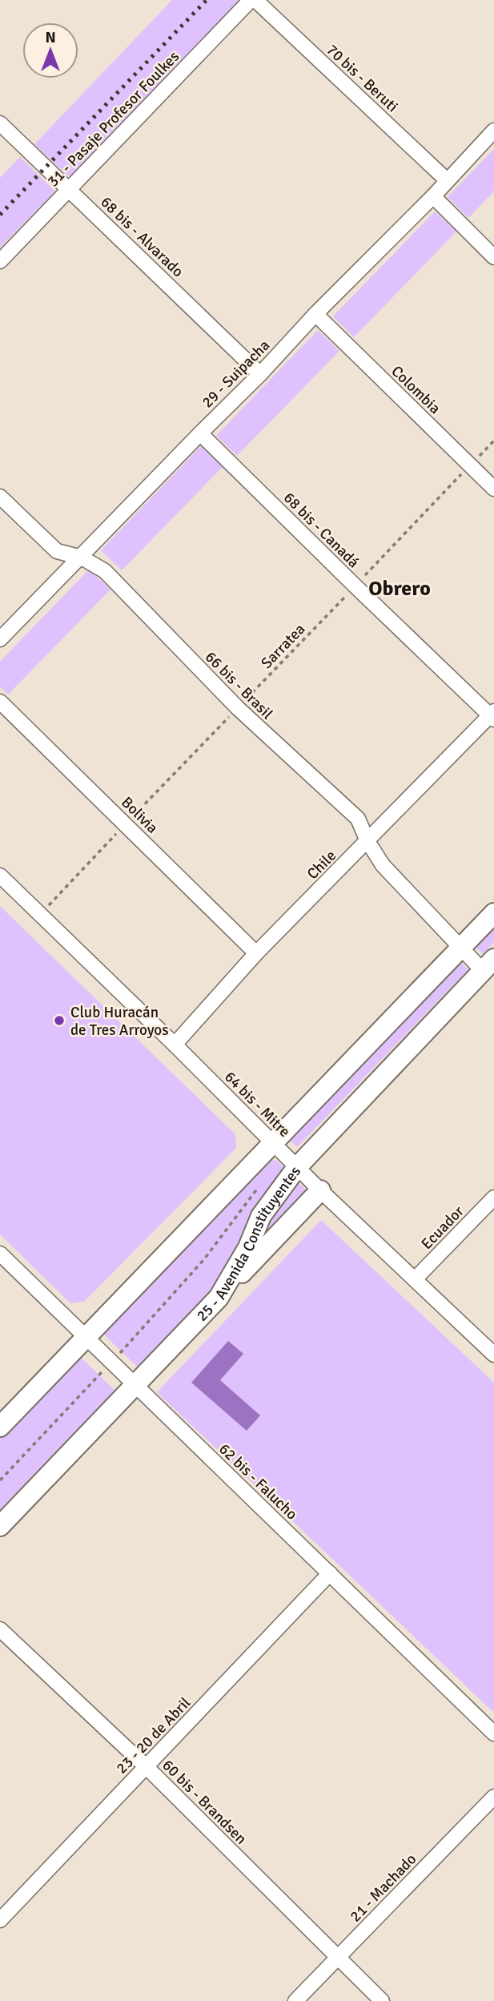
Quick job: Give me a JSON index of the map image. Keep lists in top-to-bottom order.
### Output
{
  "streets": {
    "main road": ["25 - Avenida Constituyentes"],
    "street": [
      "70 bis - Beruti",
      "31 - Pasaje Profesor Foulkes",
      "68 bis - Alvarado",
      "29 - Suipacha",
      "Colombia",
      "68 bis - Canadá",
      "66 bis - Brasil",
      "Bolivia",
      "Chile",
      "64 bis - Mitre",
      "Ecuador",
      "62 bis - Falucho",
      "23 - 20 de Abril",
      "60 bis - Brandsen",
      "21 - Machado"
    ],
    "path": ["Sarratea"]
  },
  "crossings": [
    ["70 bis - Beruti", "29 - Suipacha"],
    ["31 - Pasaje Profesor Foulkes", "68 bis - Alvarado"],
    ["68 bis - Alvarado", "29 - Suipacha"],
    ["29 - Suipacha", "Colombia"],
    ["29 - Suipacha", "68 bis - Canadá"],
    ["29 - Suipacha", "66 bis - Brasil"],
    ["Colombia", "Sarratea"],
    ["68 bis - Canadá", "Sarratea"],
    ["68 bis - Canadá", "Chile"],
    ["Sarratea", "66 bis - Brasil"],
    ["Sarratea", "Bolivia"],
    ["Sarratea", "64 bis - Mitre"],
    ["66 bis - Brasil", "Chile"],
    ["66 bis - Brasil", "25 - Avenida Constituyentes"],
    ["Bolivia", "Chile"],
    ["Chile", "64 bis - Mitre"],
    ["64 bis - Mitre", "Ecuador"],
    ["64 bis - Mitre", "25 - Avenida Constituyentes"],
    ["25 - Avenida Constituyentes", "62 bis - Falucho"],
    ["62 bis - Falucho", "23 - 20 de Abril"],
    ["23 - 20 de Abril", "60 bis - Brandsen"],
    ["60 bis - Brandsen", "21 - Machado"]
  ],
  "districts": ["Obrero"],
  "places": ["Club Huracán de Tres Arroyos"],
  "north": "top"
}
